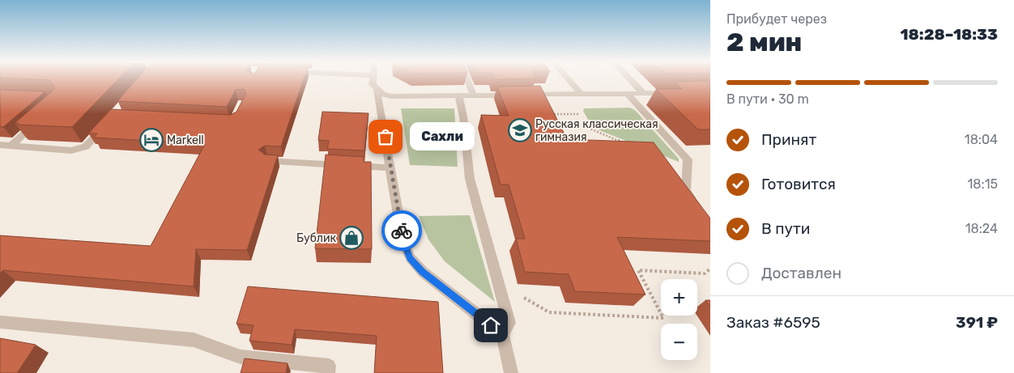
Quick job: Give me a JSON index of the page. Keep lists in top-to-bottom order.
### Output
{
  "places": {
    "school or university": ["Русская классическая гимназия"],
    "other": ["Сахли"],
    "hotel": ["Markell"],
    "shop": ["Бублик"]
  },
  "page": {
    "heading": ["2 мин", "Прибудет через", "18:28–18:33"],
    "panel": ["Заказ #6595", "391 ₽"],
    "bar": "В пути · 30 m",
    "list": [
      ["Принят", "18:04"],
      ["Готовится", "18:15"],
      ["В пути", "18:24"],
      "Доставлен"
    ],
    "bubble": "Сахли",
    "map_buttons": ["+", "−"]
  }
}
